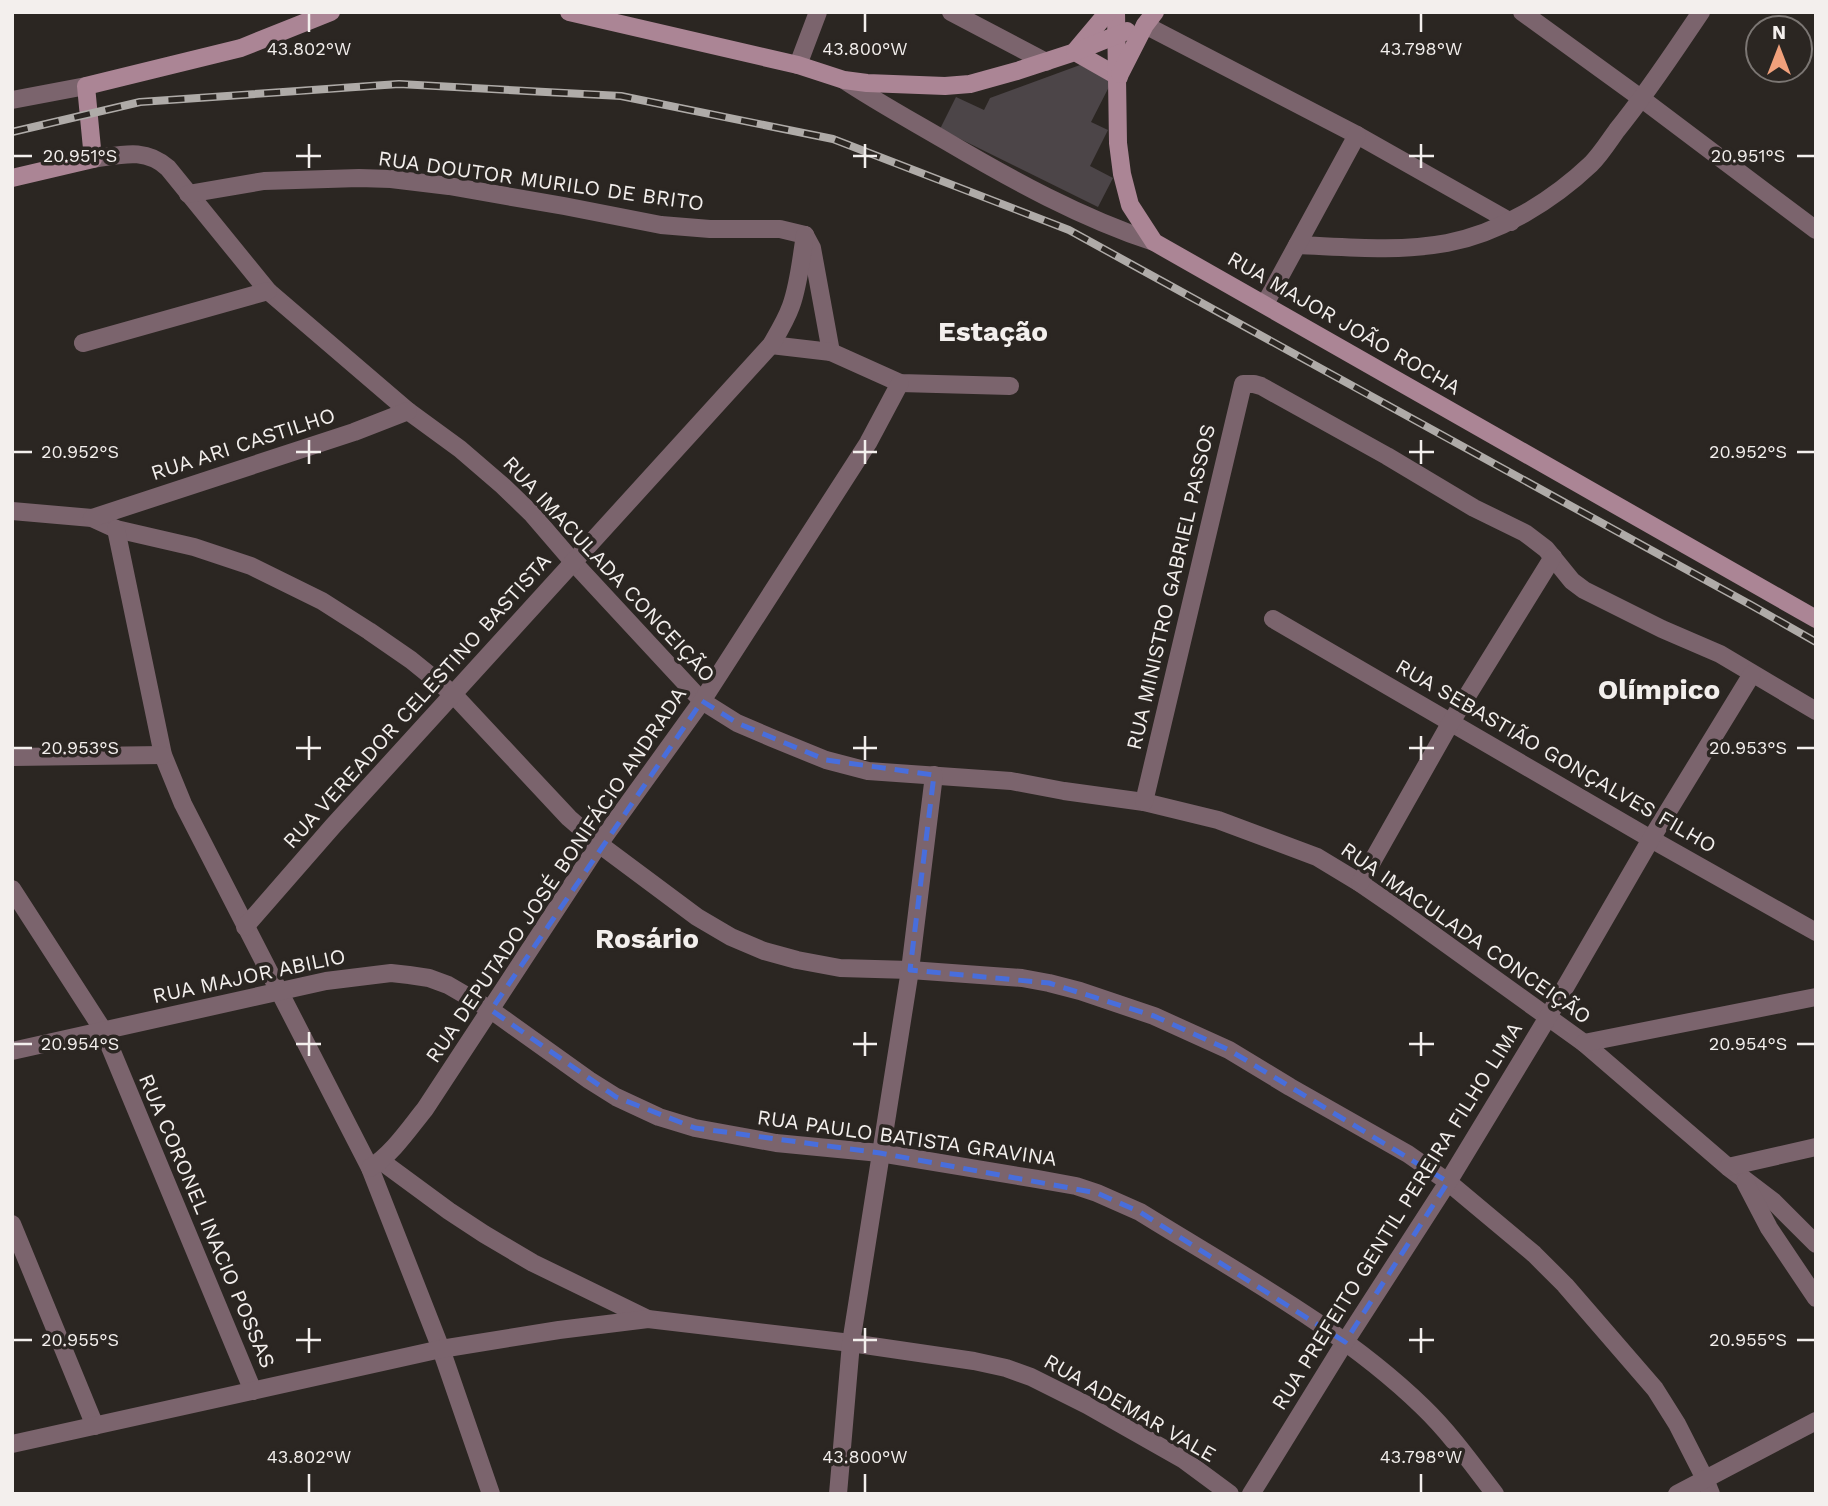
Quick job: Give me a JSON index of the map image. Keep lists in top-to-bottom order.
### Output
{
  "streets": {
    "main road": ["RUA MAJOR JOÃO ROCHA"],
    "street": [
      "RUA DOUTOR MURILO DE BRITO",
      "RUA ARI CASTILHO",
      "RUA IMACULADA CONCEIÇÃO",
      "RUA MINISTRO GABRIEL PASSOS",
      "RUA VEREADOR CELESTINO BASTISTA",
      "RUA SEBASTIÃO GONÇALVES FILHO",
      "RUA DEPUTADO JOSÉ BONIFÁCIO ANDRADA",
      "RUA MAJOR ABILIO",
      "RUA PAULO BATISTA GRAVINA",
      "RUA PREFEITO GENTIL PEREIRA FILHO LIMA",
      "RUA CORONEL INACIO POSSAS",
      "RUA ADEMAR VALE"
    ]
  },
  "crossings": [
    ["RUA DOUTOR MURILO DE BRITO", "RUA IMACULADA CONCEIÇÃO"],
    ["RUA DOUTOR MURILO DE BRITO", "RUA VEREADOR CELESTINO BASTISTA"],
    ["RUA ARI CASTILHO", "RUA IMACULADA CONCEIÇÃO"],
    ["RUA IMACULADA CONCEIÇÃO", "RUA MINISTRO GABRIEL PASSOS"],
    ["RUA IMACULADA CONCEIÇÃO", "RUA VEREADOR CELESTINO BASTISTA"],
    ["RUA IMACULADA CONCEIÇÃO", "RUA DEPUTADO JOSÉ BONIFÁCIO ANDRADA"],
    ["RUA IMACULADA CONCEIÇÃO", "RUA PREFEITO GENTIL PEREIRA FILHO LIMA"],
    ["RUA SEBASTIÃO GONÇALVES FILHO", "RUA PREFEITO GENTIL PEREIRA FILHO LIMA"],
    ["RUA DEPUTADO JOSÉ BONIFÁCIO ANDRADA", "RUA MAJOR ABILIO"],
    ["RUA DEPUTADO JOSÉ BONIFÁCIO ANDRADA", "RUA PAULO BATISTA GRAVINA"],
    ["RUA DEPUTADO JOSÉ BONIFÁCIO ANDRADA", "RUA ADEMAR VALE"],
    ["RUA MAJOR ABILIO", "RUA PAULO BATISTA GRAVINA"],
    ["RUA MAJOR ABILIO", "RUA CORONEL INACIO POSSAS"],
    ["RUA PAULO BATISTA GRAVINA", "RUA PREFEITO GENTIL PEREIRA FILHO LIMA"]
  ],
  "districts": ["Estação", "Olímpico", "Rosário"],
  "north": "top",
  "coordinates": [
    "43.802°W",
    "43.800°W",
    "43.798°W",
    "20.951°S",
    "20.952°S",
    "20.953°S",
    "20.954°S",
    "20.955°S"
  ]
}
